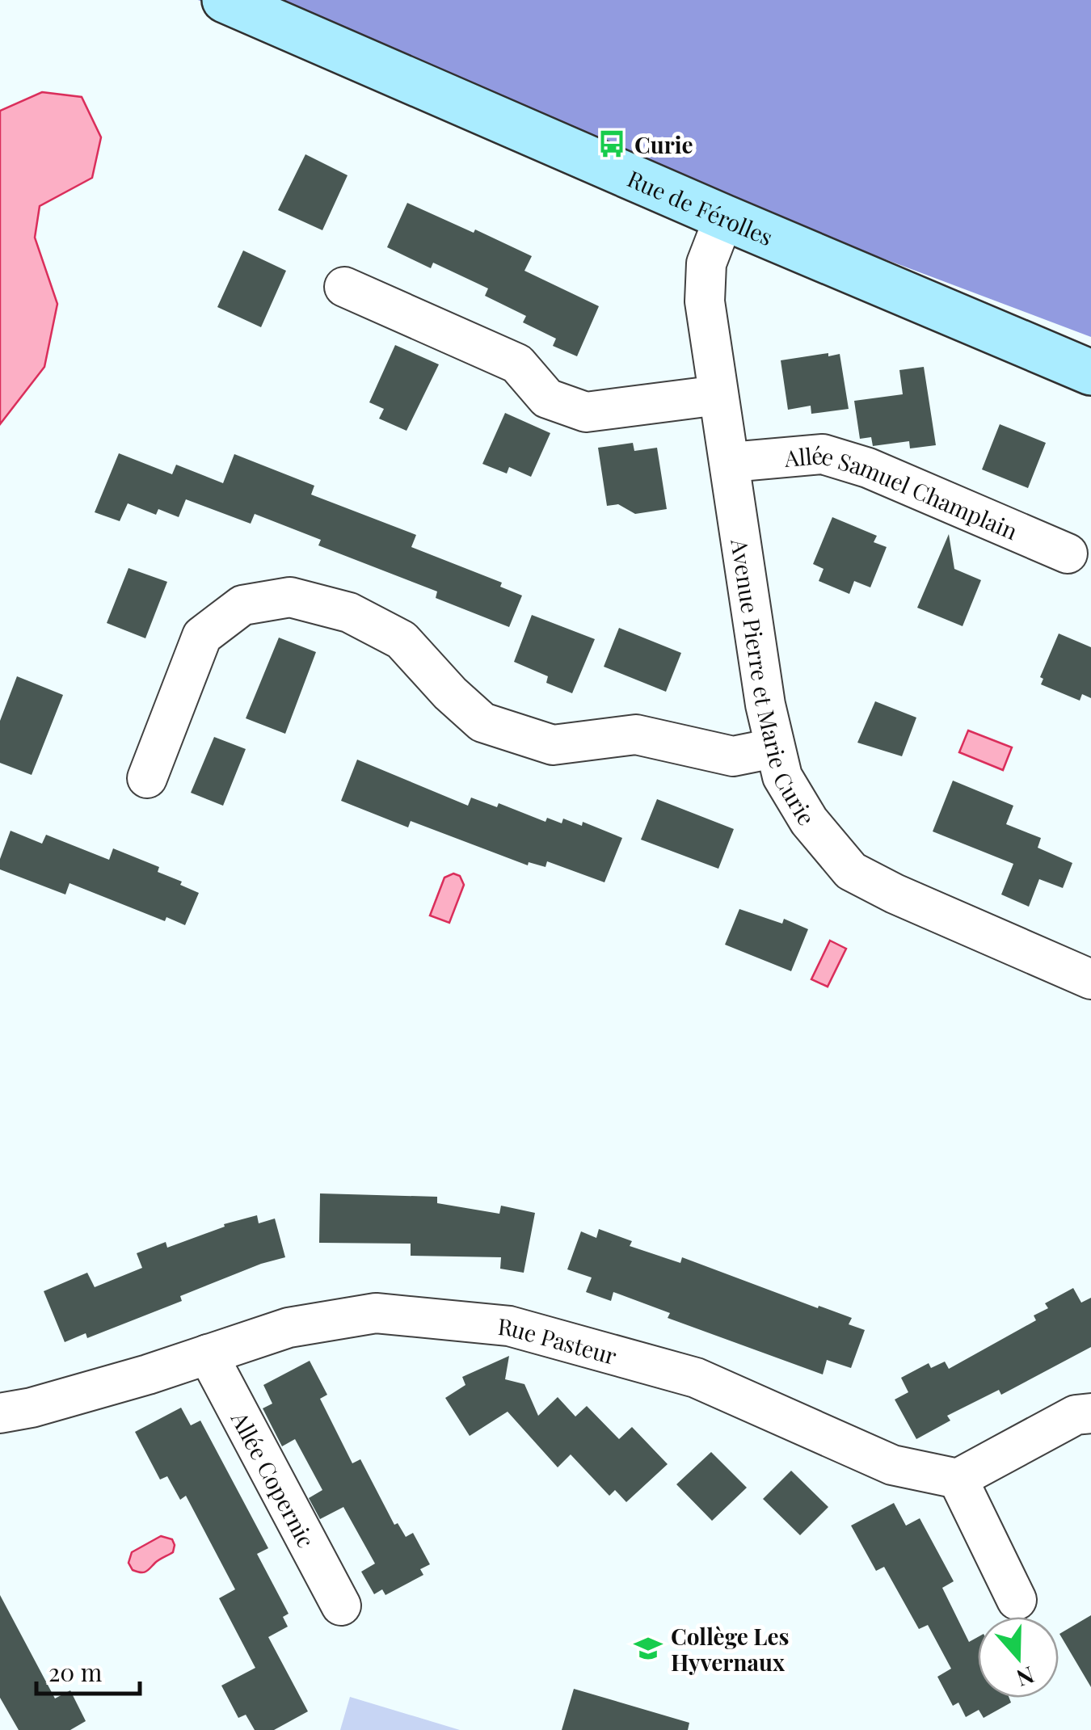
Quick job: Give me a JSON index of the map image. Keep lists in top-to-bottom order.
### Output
{
  "streets": {
    "street": [
      "Rue de Férolles",
      "Allée Samuel Champlain",
      "Avenue Pierre et Marie Curie",
      "Rue Pasteur",
      "Allée Copernic"
    ]
  },
  "crossings": [
    ["Rue de Férolles", "Avenue Pierre et Marie Curie"],
    ["Allée Samuel Champlain", "Avenue Pierre et Marie Curie"],
    ["Rue Pasteur", "Allée Copernic"]
  ],
  "places": {
    "bus stop": ["Curie"],
    "school or university": ["Collège Les Hyvernaux"]
  },
  "scale_bar": "20 m",
  "north": "bottom"
}
